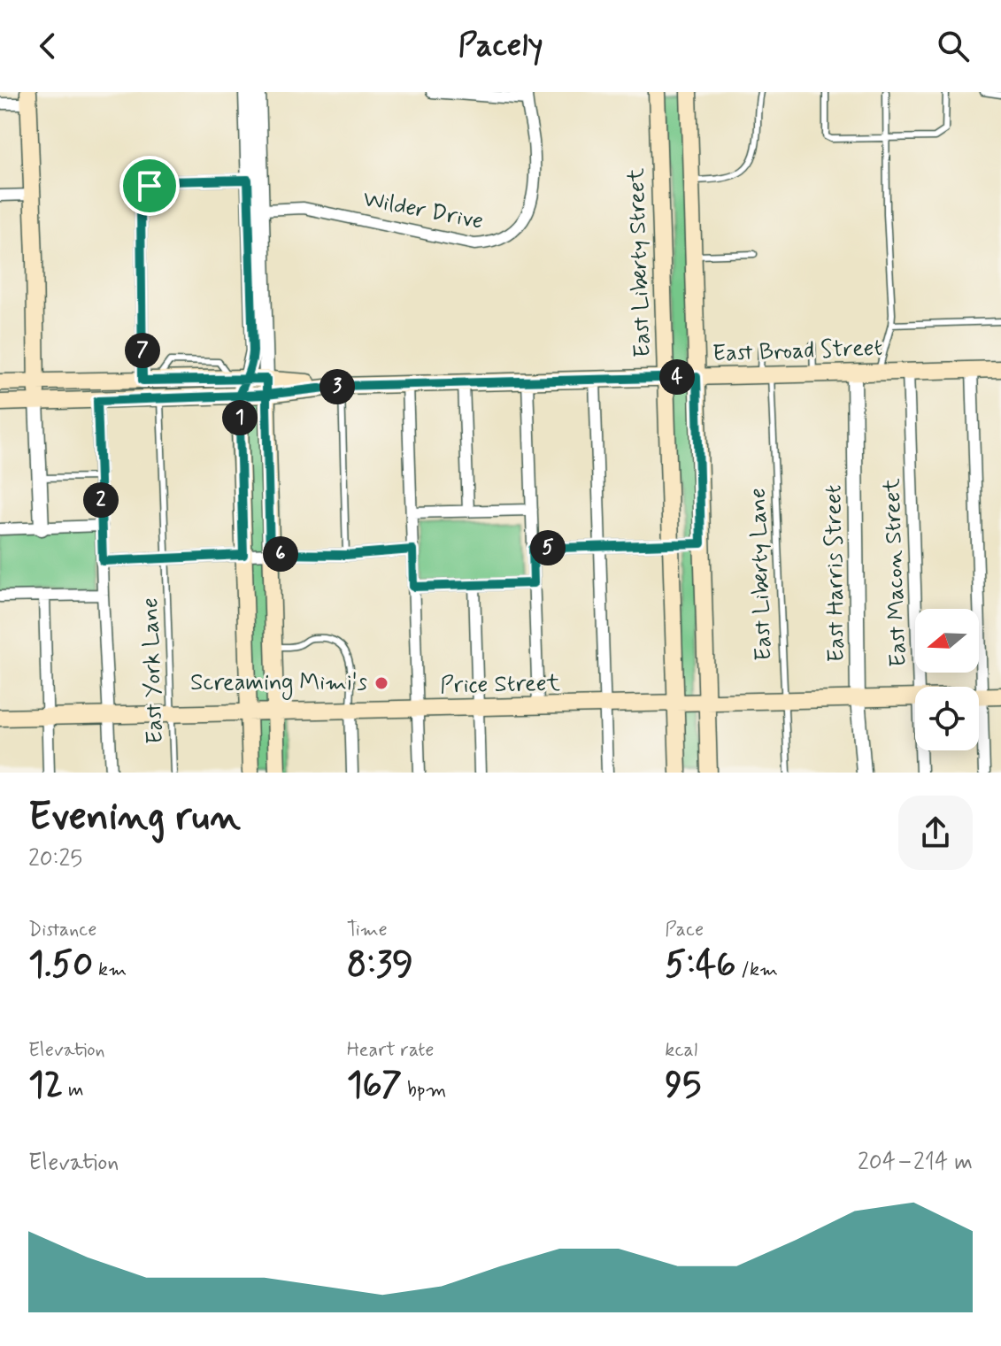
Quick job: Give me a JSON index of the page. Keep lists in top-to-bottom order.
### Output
{
  "streets": {
    "main road": ["East Liberty Street", "East Broad Street", "Price Street"],
    "street": ["Wilder Drive", "East Macon Street", "East Harris Street"],
    "lane": ["East Liberty Lane", "East York Lane"]
  },
  "crossings": [
    ["East Liberty Street", "East Broad Street"],
    ["East Liberty Street", "Price Street"],
    ["East Broad Street", "East Macon Street"],
    ["East Broad Street", "East Harris Street"],
    ["East Broad Street", "East Liberty Lane"],
    ["East Broad Street", "East York Lane"],
    ["East Harris Street", "Price Street"],
    ["East Liberty Lane", "Price Street"],
    ["East York Lane", "Price Street"]
  ],
  "places": ["Screaming Mimi's"],
  "north": "left",
  "page": {
    "header": "Pacely",
    "pins": [
      "7",
      "4",
      "3",
      "1",
      "2",
      "5",
      "6"
    ],
    "heading": ["Evening run", "20:25"],
    "stats": [
      ["Distance", "1.50 km"],
      ["Time", "8:39"],
      ["Pace", "5:46 /km"],
      ["Elevation", "12 m"],
      ["Heart rate", "167 bpm"],
      ["kcal", "95"]
    ],
    "chart": ["Elevation", "204–214 m"]
  }
}
